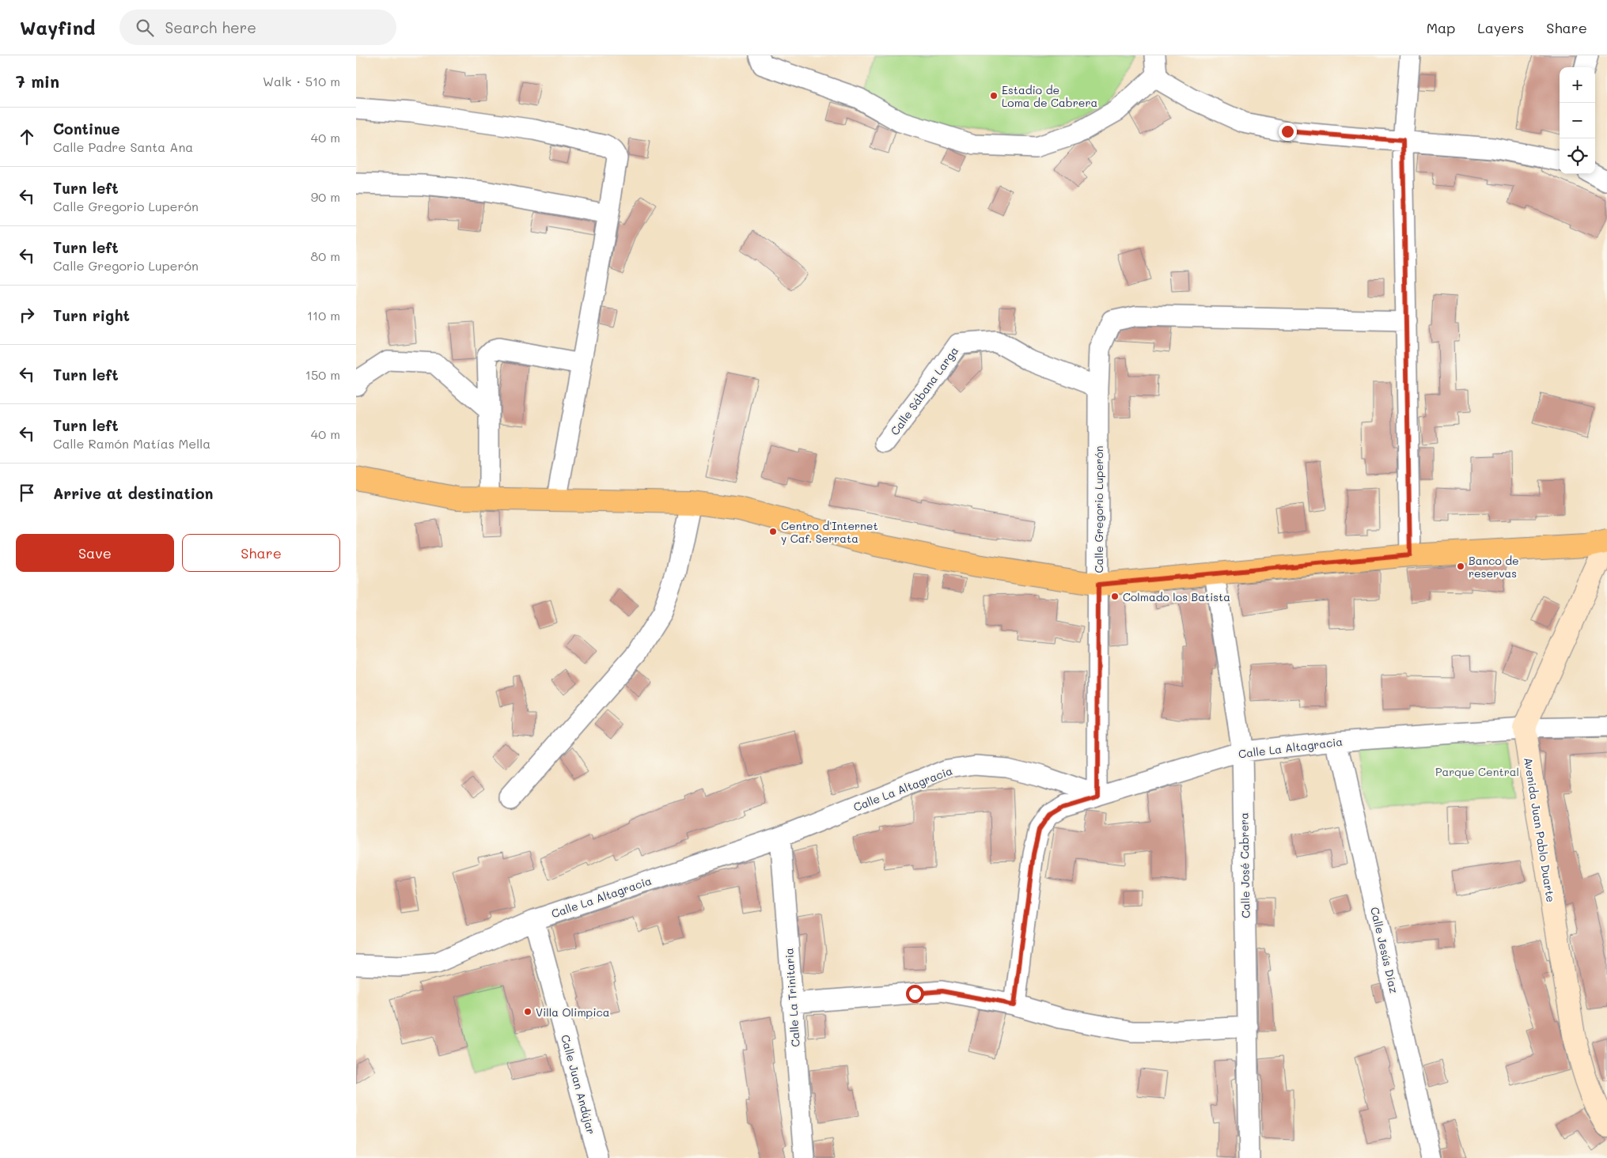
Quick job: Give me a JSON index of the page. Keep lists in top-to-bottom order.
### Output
{
  "streets": {
    "street": [
      "Calle Sábana Larga",
      "Calle Gregorio Luperón",
      "Calle La Altagracia",
      "Avenida Juan Pablo Duarte",
      "Calle José Cabrera",
      "Calle Jesús Díaz",
      "Calle La Trinitaria",
      "Calle Juan Andújar"
    ]
  },
  "crossings": [
    ["Calle Sábana Larga", "Calle Gregorio Luperón"],
    ["Calle Gregorio Luperón", "Calle La Altagracia"],
    ["Calle La Altagracia", "Avenida Juan Pablo Duarte"],
    ["Calle La Altagracia", "Calle José Cabrera"],
    ["Calle La Altagracia", "Calle Jesús Díaz"],
    ["Calle La Altagracia", "Calle La Trinitaria"],
    ["Calle La Altagracia", "Calle Juan Andújar"]
  ],
  "parks": ["Parque Central"],
  "places": [
    "Estadio de Loma de Cabrera",
    "Centro d'Internet y Caf. Serrata",
    "Banco de reservas",
    "Colmado los Batista",
    "Villa Olimpica"
  ],
  "page": {
    "header": "Wayfind",
    "search": "Search here",
    "nav": ["Map", "Layers", "Share"],
    "heading": ["7 min", "Walk · 510 m"],
    "map_buttons": ["+", "−"],
    "list": [
      ["Continue", "Calle Padre Santa Ana", "40 m"],
      ["Turn left", "Calle Gregorio Luperón", "90 m"],
      ["Turn left", "Calle Gregorio Luperón", "80 m"],
      ["Turn right", "110 m"],
      ["Turn left", "150 m"],
      ["Turn left", "Calle Ramón Matías Mella", "40 m"],
      "Arrive at destination"
    ],
    "buttons": ["Save", "Share"]
  }
}
